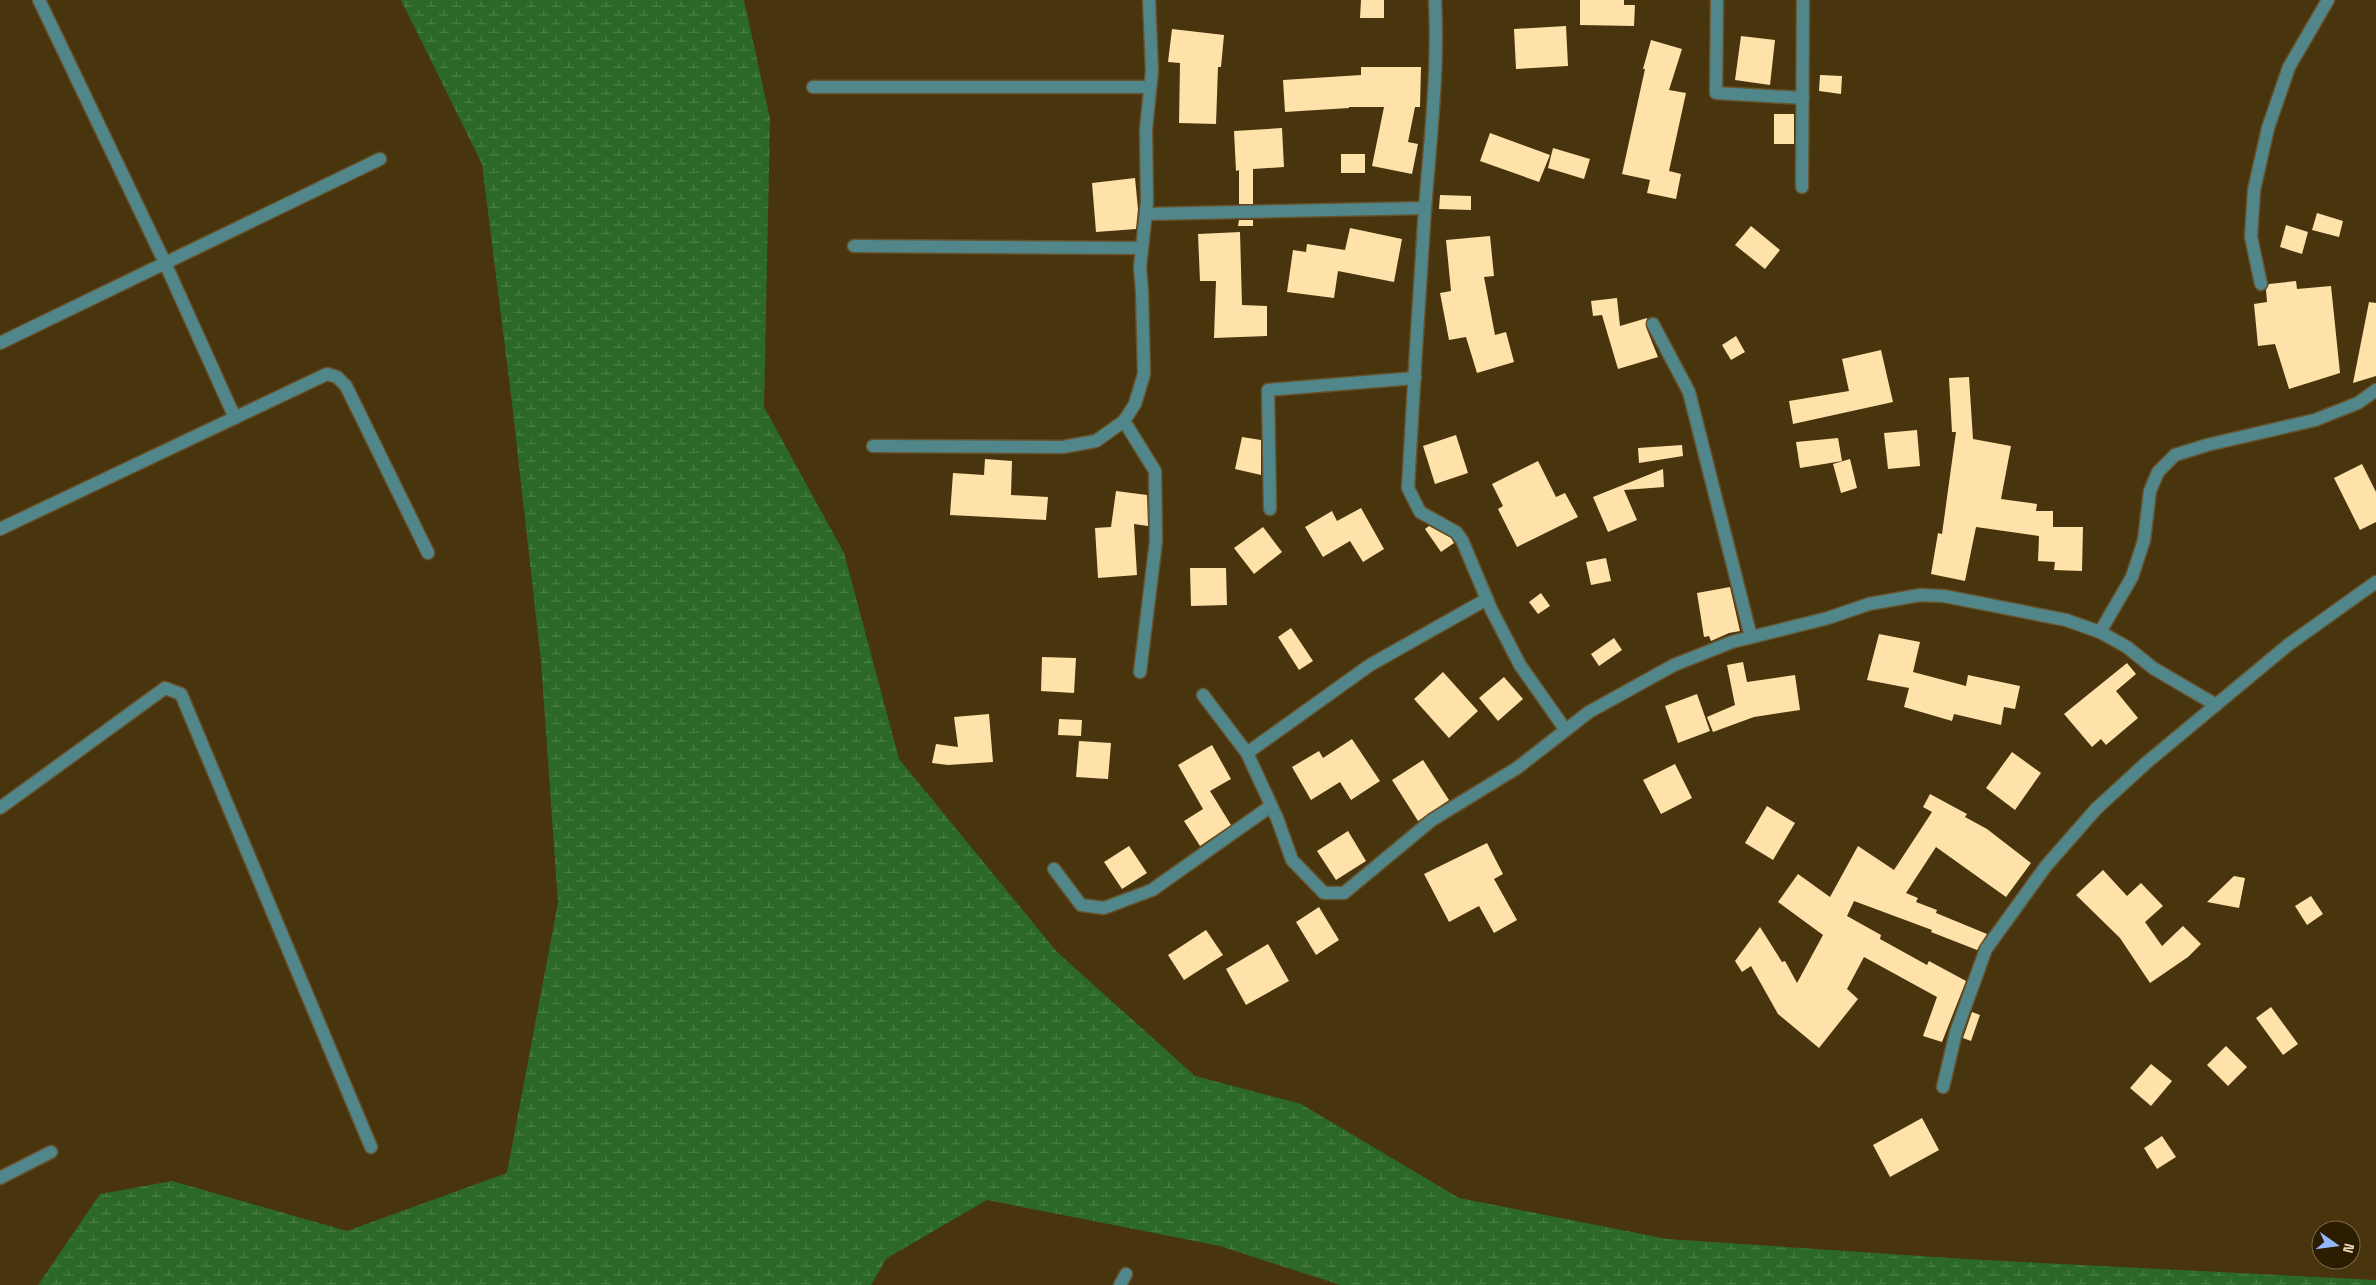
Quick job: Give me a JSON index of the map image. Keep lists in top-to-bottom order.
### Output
{
  "north": "right"
}
